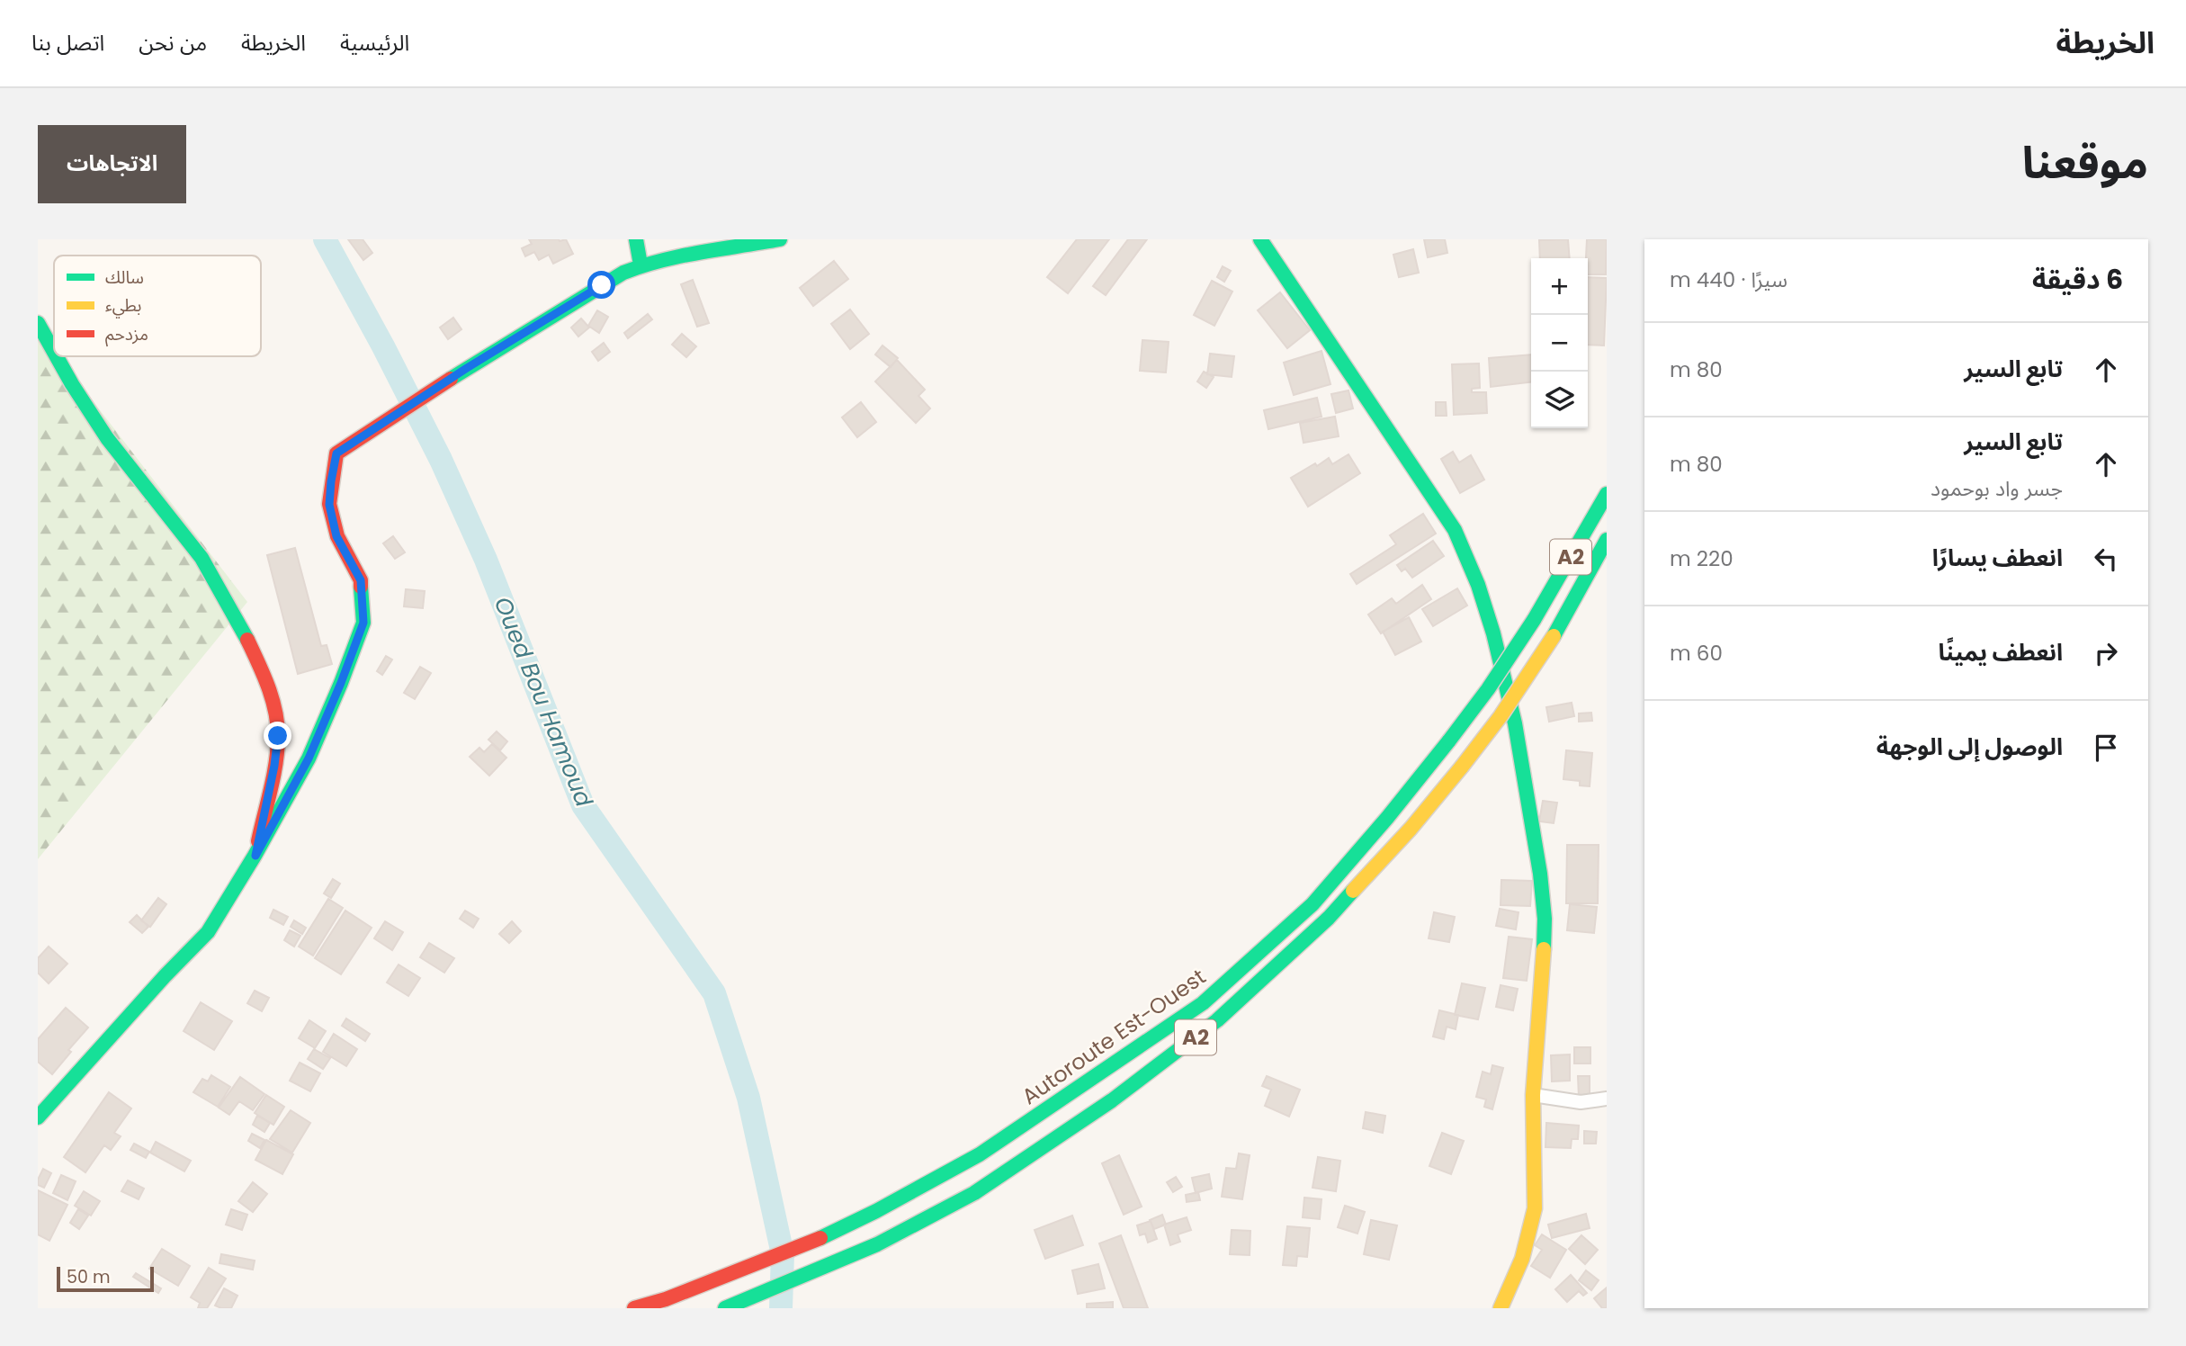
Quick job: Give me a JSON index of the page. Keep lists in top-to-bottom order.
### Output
{
  "streets": {
    "main road": ["A2", "Autoroute Est-Ouest"]
  },
  "water": ["Oued Bou Hamoud"],
  "legend": ["سالك", "بطيء", "مزدحم"],
  "scale_bar": "50 m",
  "page": {
    "header": "الخريطة",
    "nav": [
      "الرئيسية",
      "الخريطة",
      "من نحن",
      "اتصل بنا"
    ],
    "title": "موقعنا",
    "buttons": "الاتجاهات",
    "heading": ["6 دقيقة", "سيرًا · 440 m"],
    "map_buttons": ["+", "−"],
    "list": [
      ["تابع السير", "80 m"],
      ["تابع السير", "جسر واد بوحمود", "80 m"],
      ["انعطف يسارًا", "220 m"],
      ["انعطف يمينًا", "60 m"],
      "الوصول إلى الوجهة"
    ],
    "scale": "50 m"
  }
}
